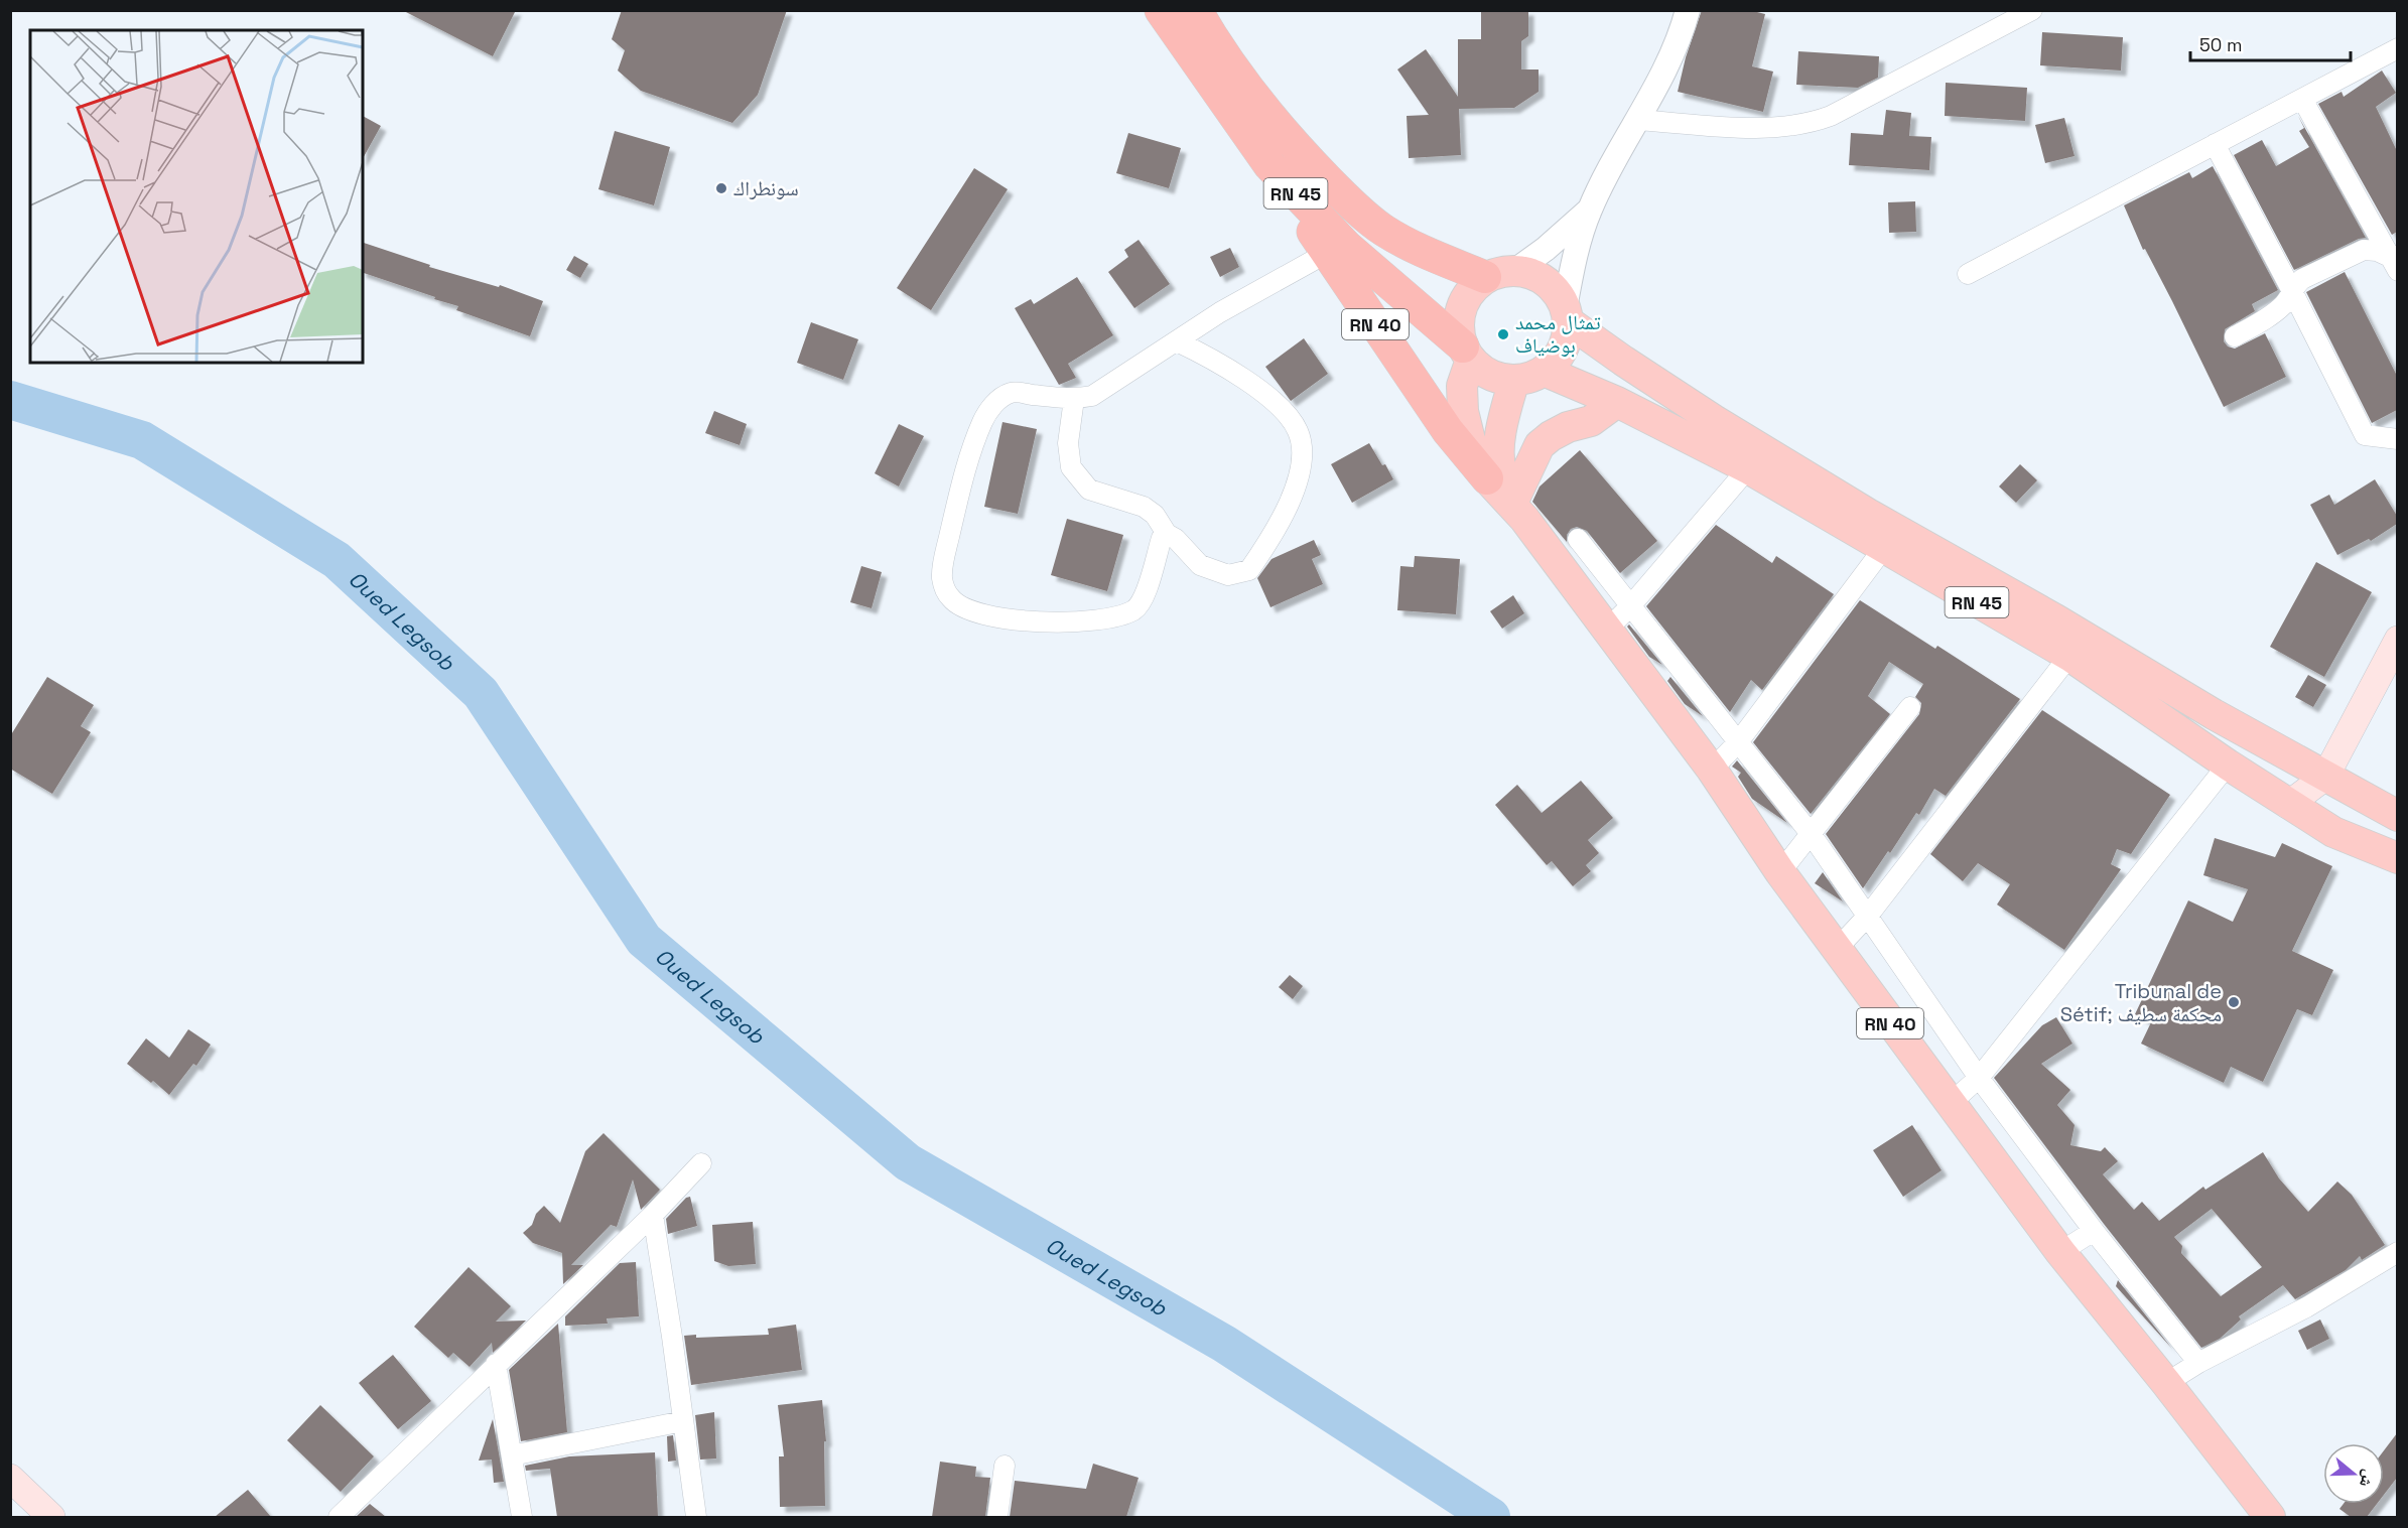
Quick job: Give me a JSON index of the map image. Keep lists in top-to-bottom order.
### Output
{
  "streets": {
    "highway": ["RN 45", "RN 40"]
  },
  "crossings": [
    ["RN 45", "RN 40"]
  ],
  "water": ["Oued Legsob"],
  "places": ["سونطراك", "تمثال محمد بوضياف", "Tribunal de Sétif; محكمة سطيف"],
  "scale_bar": "50 m",
  "north": "right"
}
